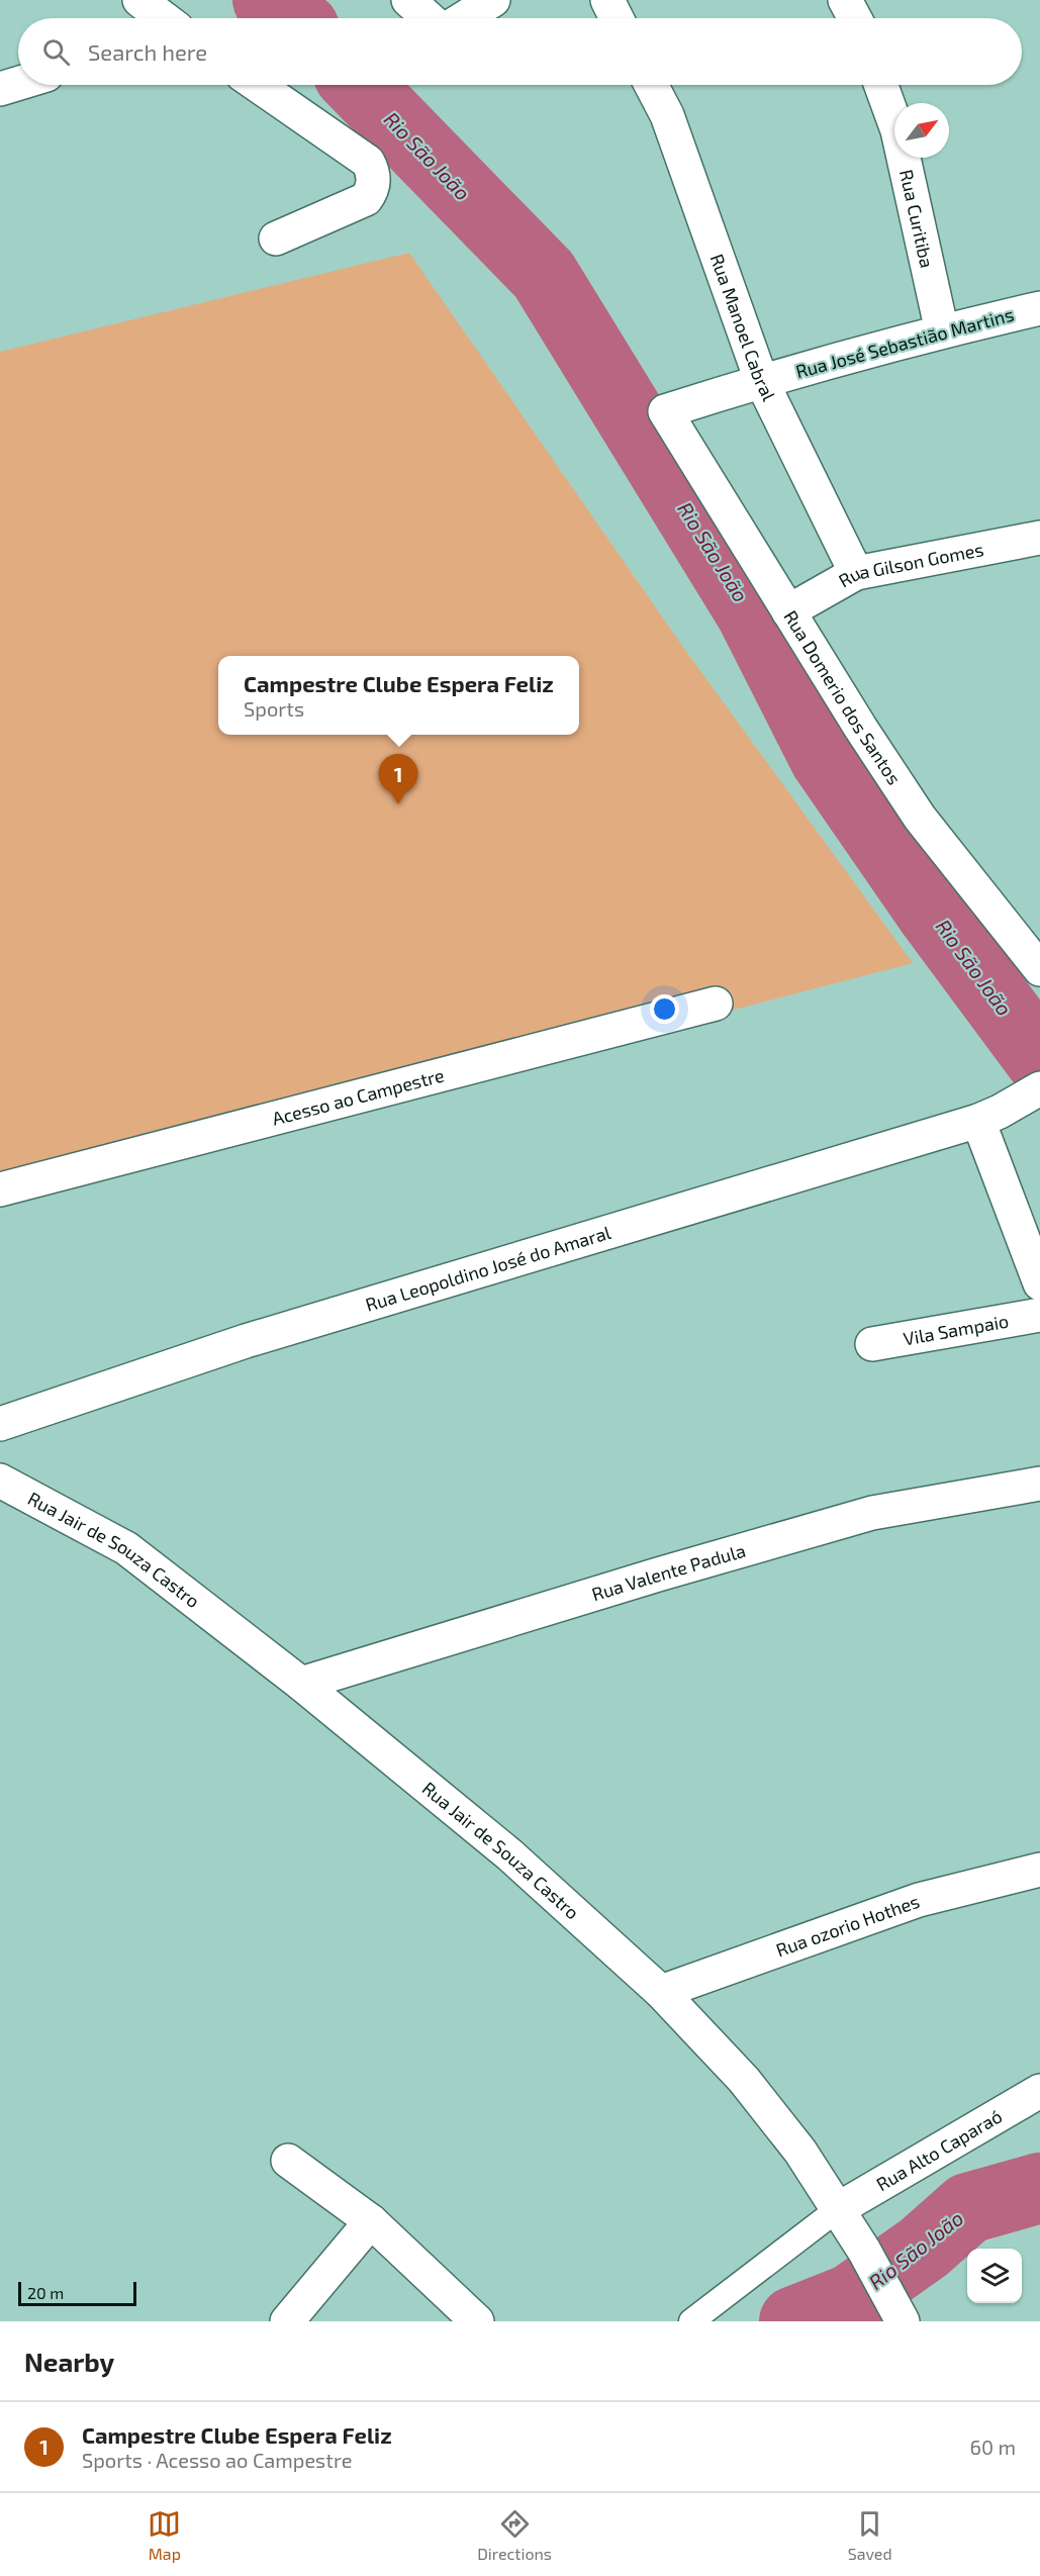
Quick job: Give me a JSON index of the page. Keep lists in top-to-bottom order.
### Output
{
  "streets": {
    "street": [
      "Rua Curitiba",
      "Rua Manoel Cabral",
      "Rua José Sebastião Martins",
      "Rua Gilson Gomes",
      "Rua Domerio dos Santos",
      "Acesso ao Campestre",
      "Rua Leopoldino José do Amaral",
      "Vila Sampaio",
      "Rua Jair de Souza Castro",
      "Rua Valente Padula",
      "Rua ozorio Hothes",
      "Rua Alto Caparaó"
    ]
  },
  "crossings": [
    ["Rua Curitiba", "Rua José Sebastião Martins"],
    ["Rua Manoel Cabral", "Rua José Sebastião Martins"],
    ["Rua Manoel Cabral", "Rua Gilson Gomes"],
    ["Rua José Sebastião Martins", "Rua Domerio dos Santos"],
    ["Rua Gilson Gomes", "Rua Domerio dos Santos"],
    ["Rua Jair de Souza Castro", "Rua Valente Padula"],
    ["Rua Jair de Souza Castro", "Rua ozorio Hothes"],
    ["Rua Jair de Souza Castro", "Rua Alto Caparaó"]
  ],
  "water": ["Rio São João"],
  "scale_bar": "20 m",
  "north": "top right",
  "page": {
    "search": "Search here",
    "popup": ["Campestre Clube Espera Feliz", "Sports"],
    "pins": "1",
    "scale": "20 m",
    "heading": "Nearby",
    "list": [
      {
        "mark": "1",
        "name": "Campestre Clube Espera Feliz",
        "note": "Sports · Acesso ao Campestre",
        "value": "60 m"
      }
    ],
    "nav": ["Map", "Directions", "Saved"]
  }
}
